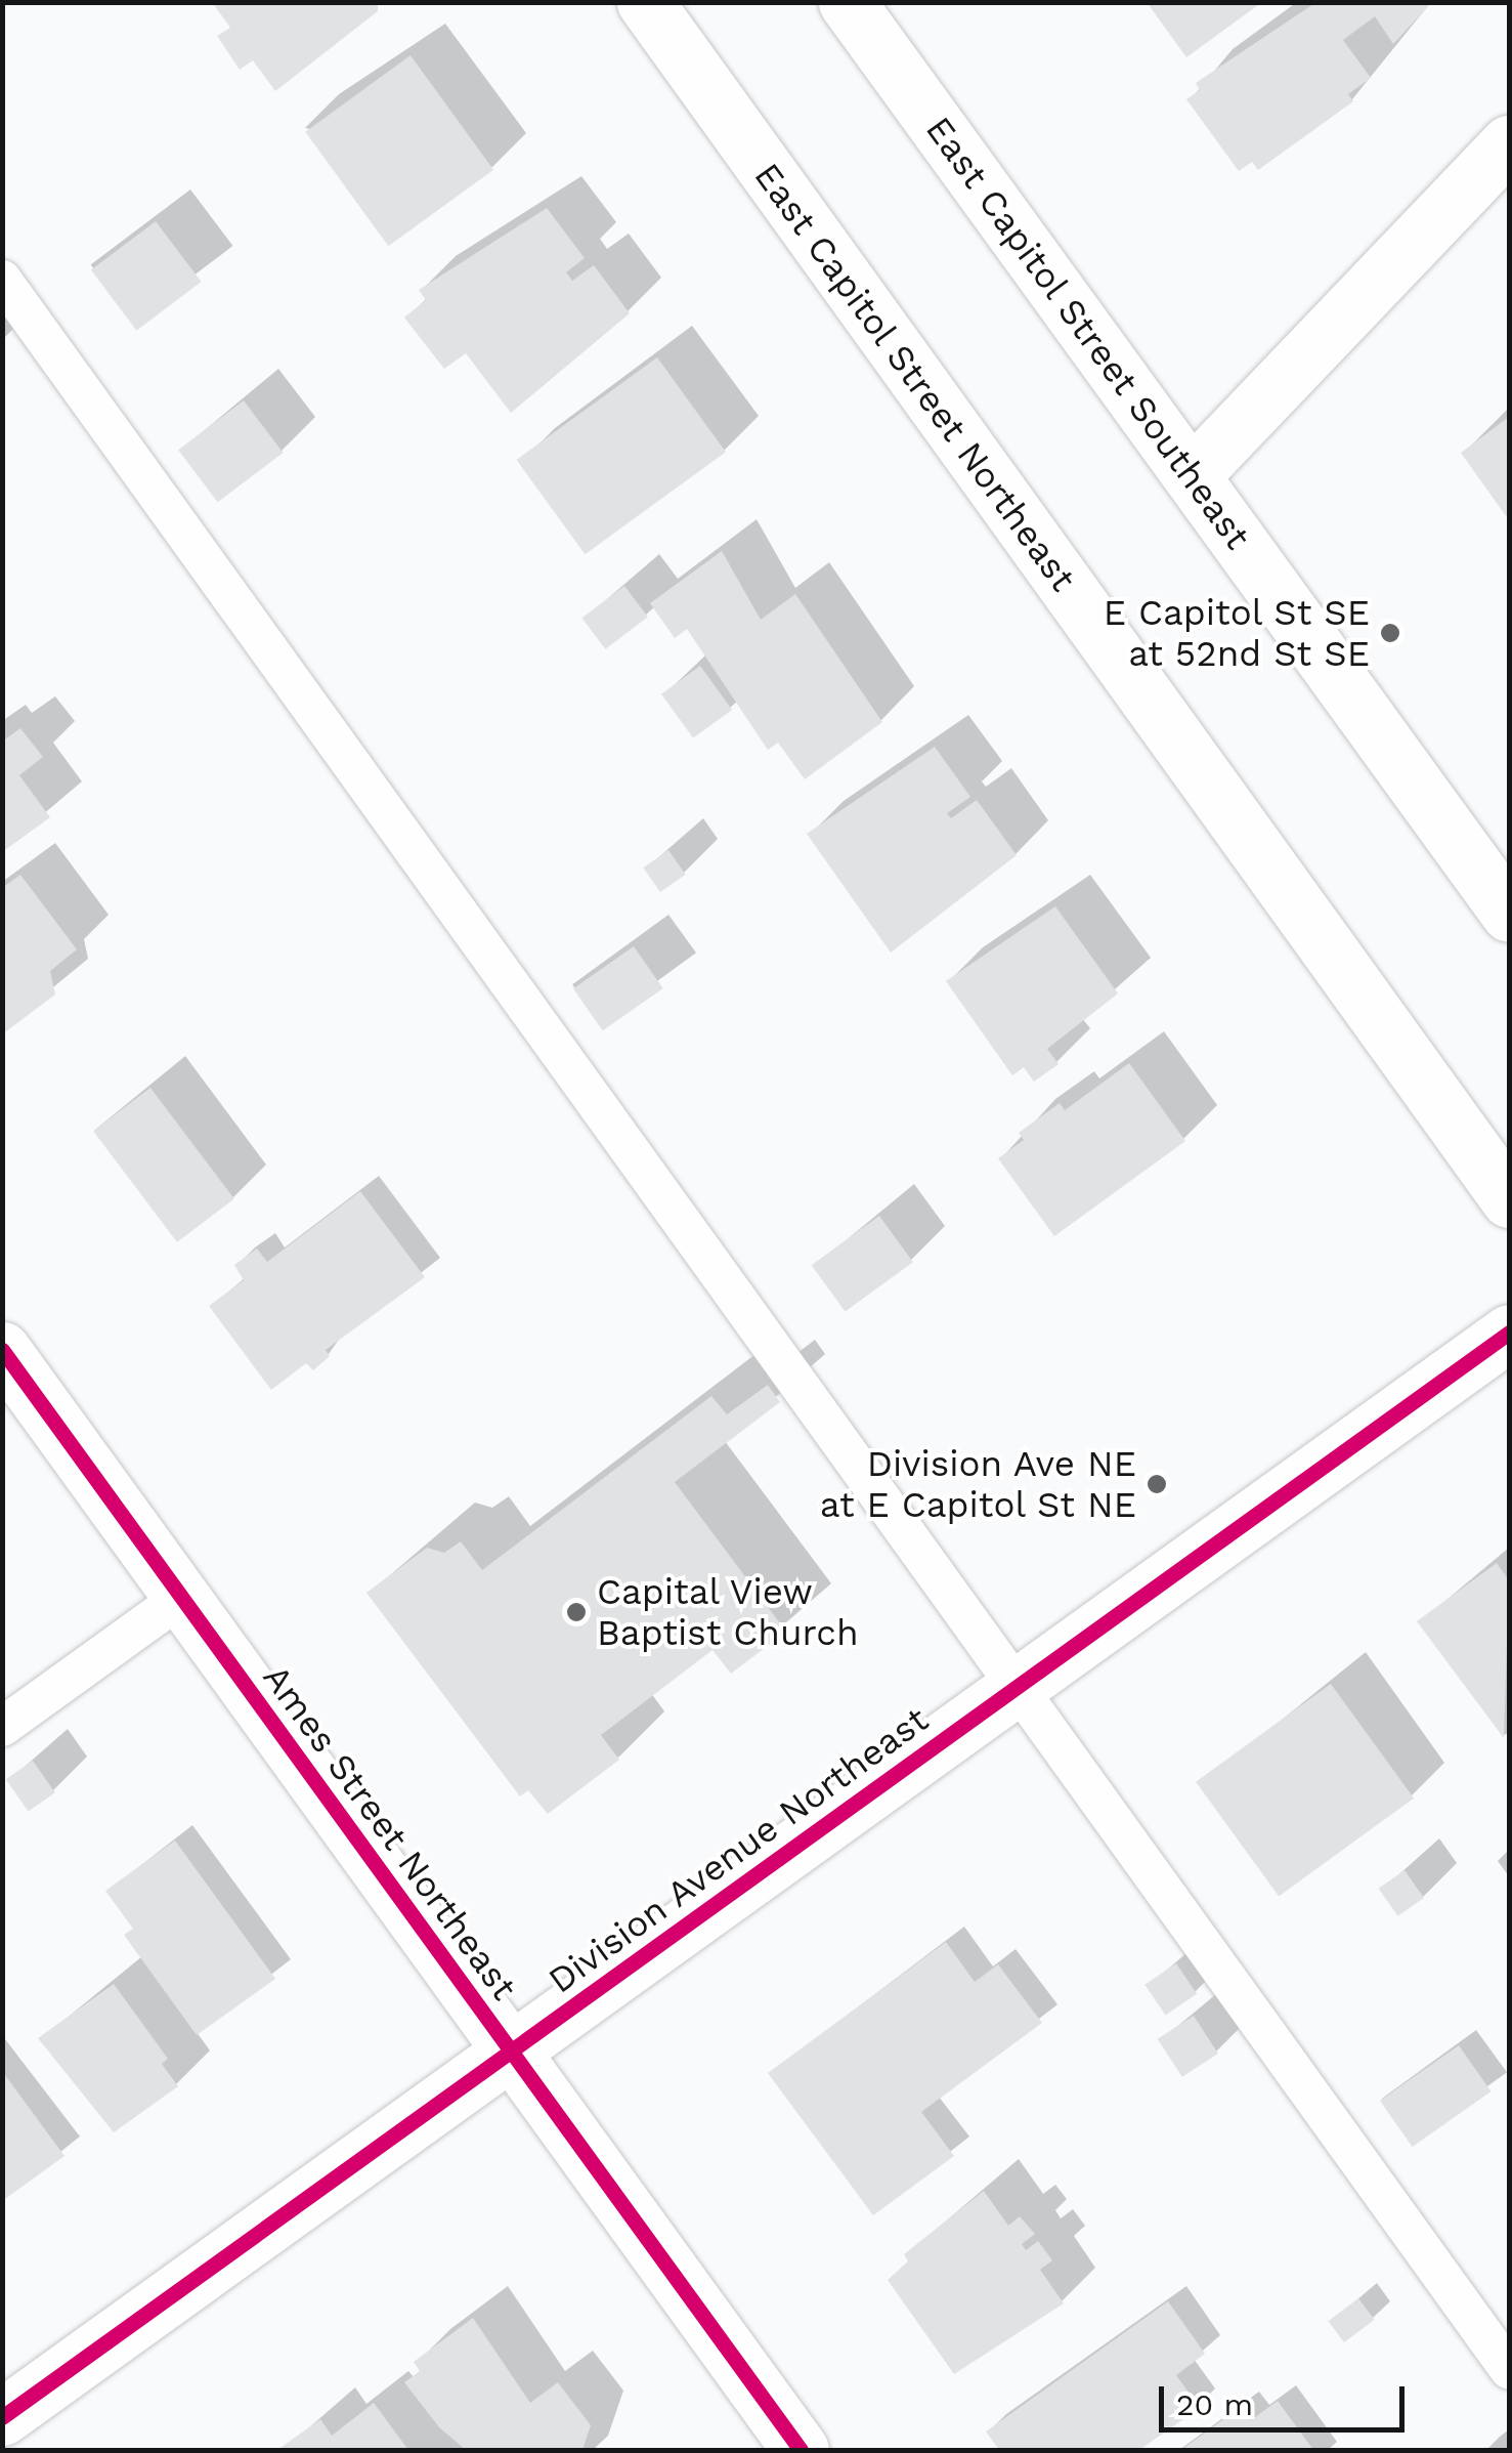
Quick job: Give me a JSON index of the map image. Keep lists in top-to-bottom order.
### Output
{
  "streets": {
    "street": [
      "East Capitol Street Southeast",
      "East Capitol Street Northeast",
      "Ames Street Northeast",
      "Division Avenue Northeast"
    ]
  },
  "crossings": [
    ["Ames Street Northeast", "Division Avenue Northeast"]
  ],
  "places": ["E Capitol St SE at 52nd St SE", "Division Ave NE at E Capitol St NE", "Capital View Baptist Church"],
  "scale_bar": "20 m"
}
